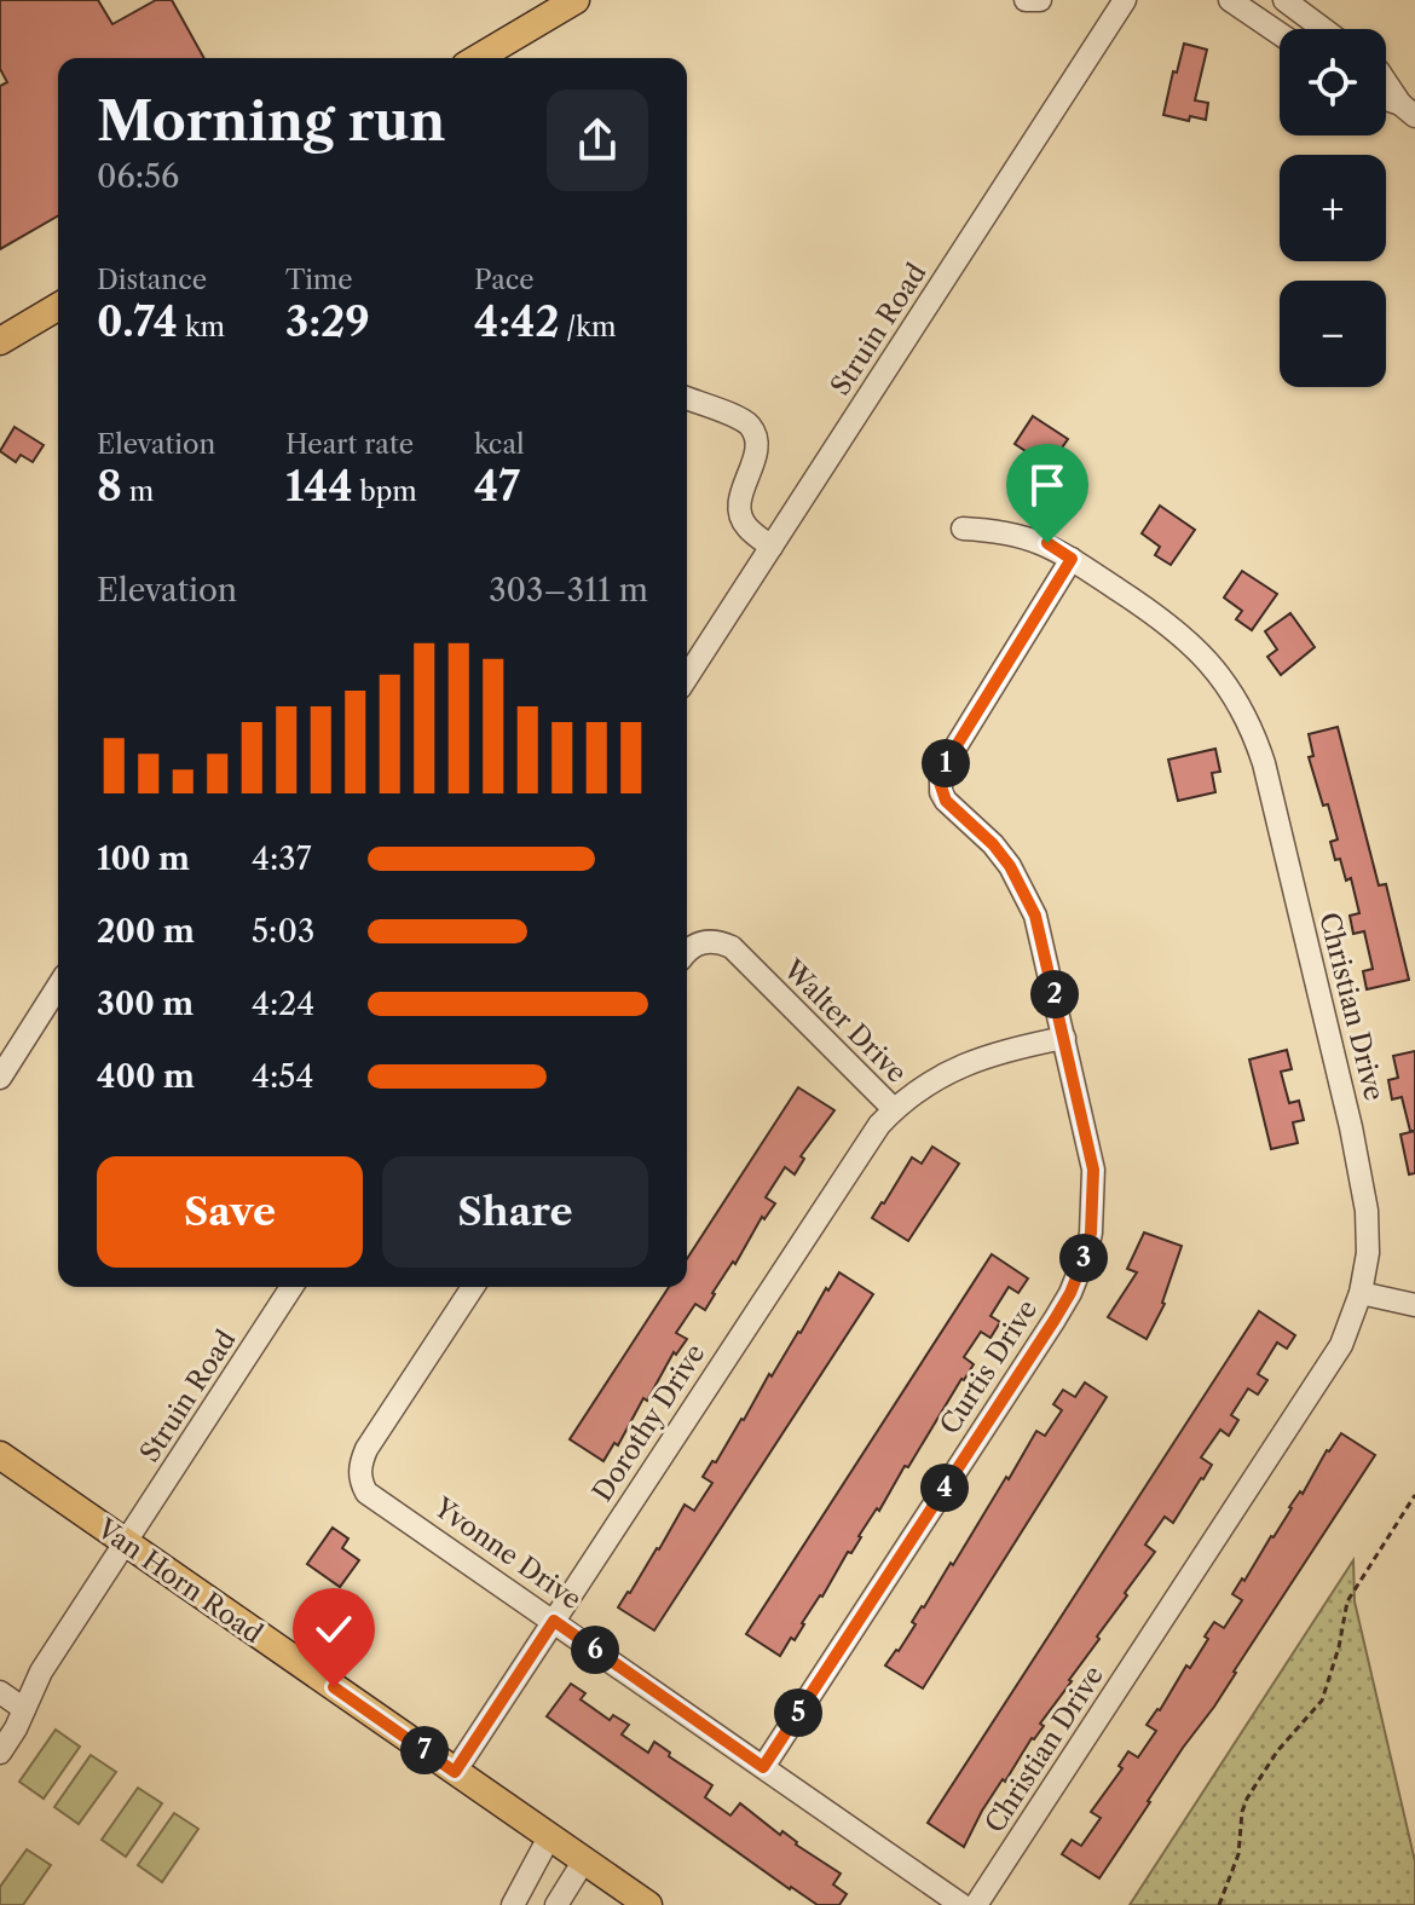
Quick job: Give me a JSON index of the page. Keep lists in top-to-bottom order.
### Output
{
  "streets": {
    "main road": ["Van Horn Road"],
    "street": [
      "Struin Road",
      "Christian Drive",
      "Walter Drive",
      "Curtis Drive",
      "Dorothy Drive",
      "Yvonne Drive"
    ]
  },
  "crossings": [
    ["Struin Road", "Van Horn Road"],
    ["Christian Drive", "Curtis Drive"],
    ["Walter Drive", "Curtis Drive"],
    ["Walter Drive", "Dorothy Drive"],
    ["Curtis Drive", "Yvonne Drive"],
    ["Dorothy Drive", "Yvonne Drive"],
    ["Dorothy Drive", "Van Horn Road"]
  ],
  "page": {
    "map_buttons": ["+", "−"],
    "heading": ["Morning run", "06:56"],
    "stats": [
      ["Distance", "0.74 km"],
      ["Time", "3:29"],
      ["Pace", "4:42 /km"],
      ["Elevation", "8 m"],
      ["Heart rate", "144 bpm"],
      ["kcal", "47"]
    ],
    "chart": ["Elevation", "303–311 m"],
    "pins": [
      "1",
      "2",
      "3",
      "4",
      "6",
      "5",
      "7"
    ],
    "list": [
      {
        "name": "100 m",
        "note": "4:37"
      },
      {
        "name": "200 m",
        "note": "5:03"
      },
      {
        "name": "300 m",
        "note": "4:24"
      },
      {
        "name": "400 m",
        "note": "4:54"
      }
    ],
    "buttons": ["Save", "Share"]
  }
}
